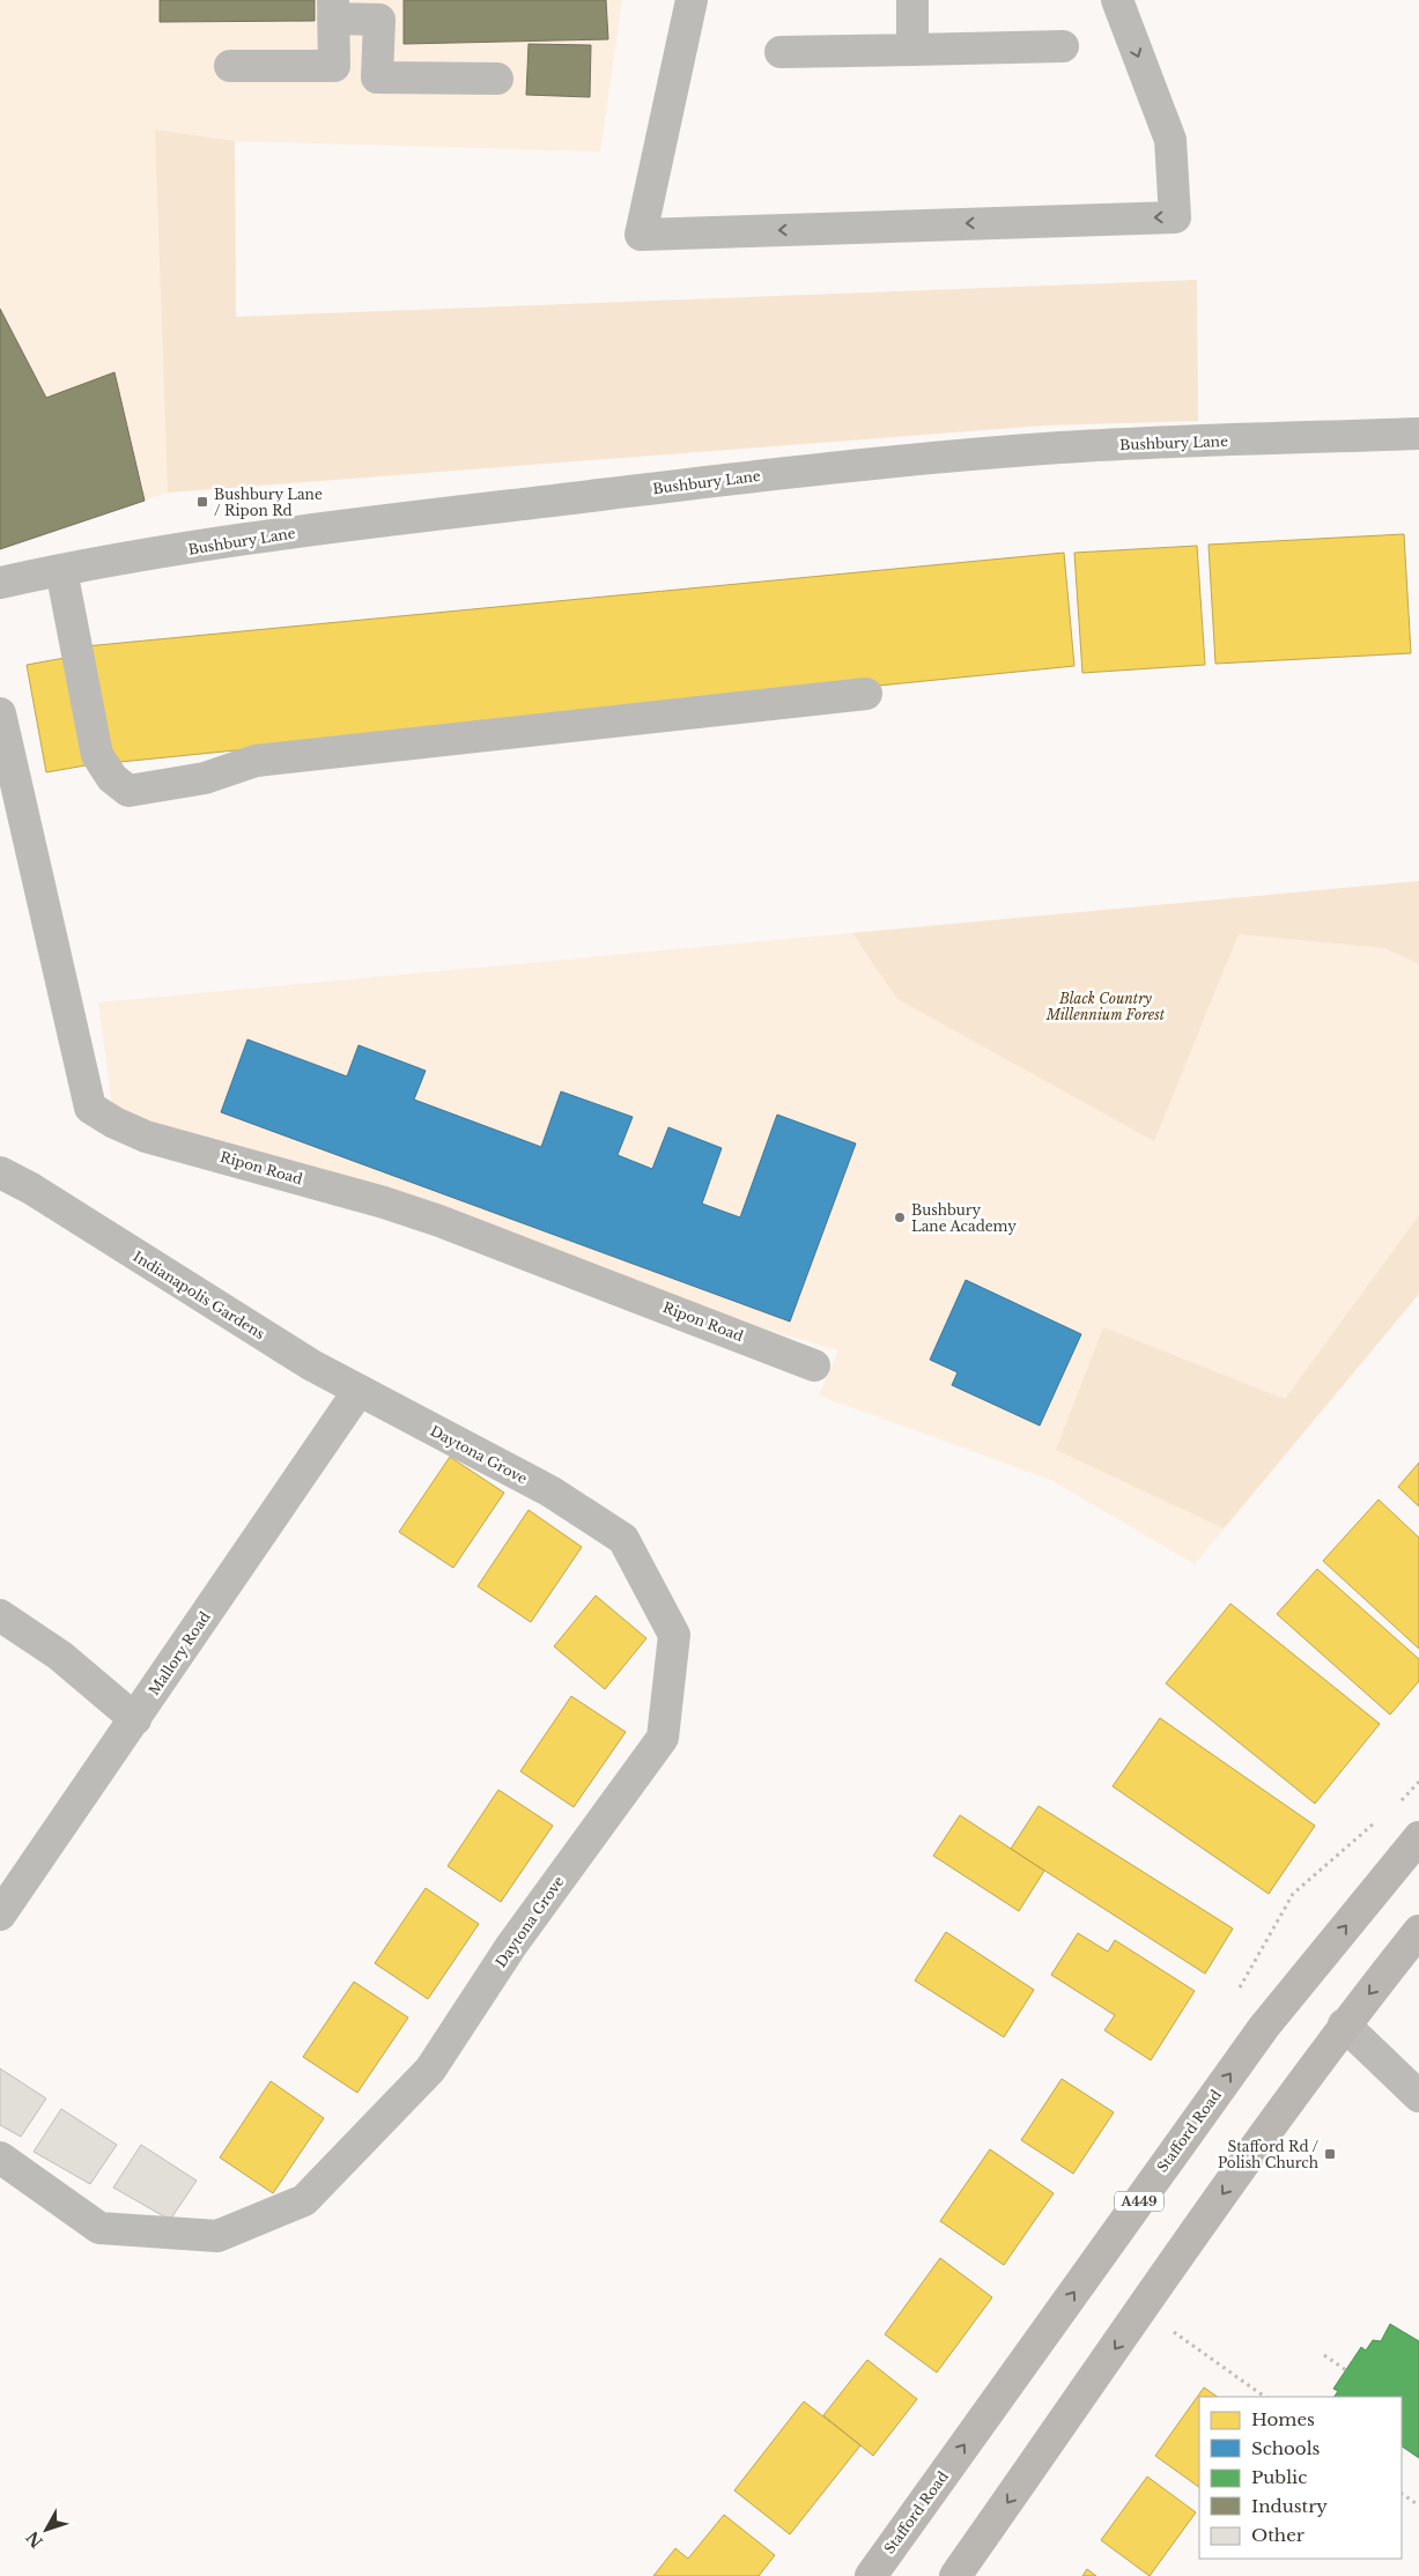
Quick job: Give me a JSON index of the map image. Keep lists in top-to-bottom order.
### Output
{
  "streets": {
    "highway": ["Stafford Road", "A449"],
    "street": [
      "Bushbury Lane",
      "Ripon Road",
      "Indianapolis Gardens",
      "Daytona Grove",
      "Mallory Road"
    ]
  },
  "crossings": [
    ["Indianapolis Gardens", "Daytona Grove"],
    ["Indianapolis Gardens", "Mallory Road"]
  ],
  "parks": ["Black Country Millennium Forest"],
  "places": {
    "transit": ["Bushbury Lane / Ripon Rd", "Stafford Rd / Polish Church"],
    "other": ["Bushbury Lane Academy"]
  },
  "legend": [
    "Homes",
    "Schools",
    "Public",
    "Industry",
    "Other"
  ],
  "north": "bottom left"
}
